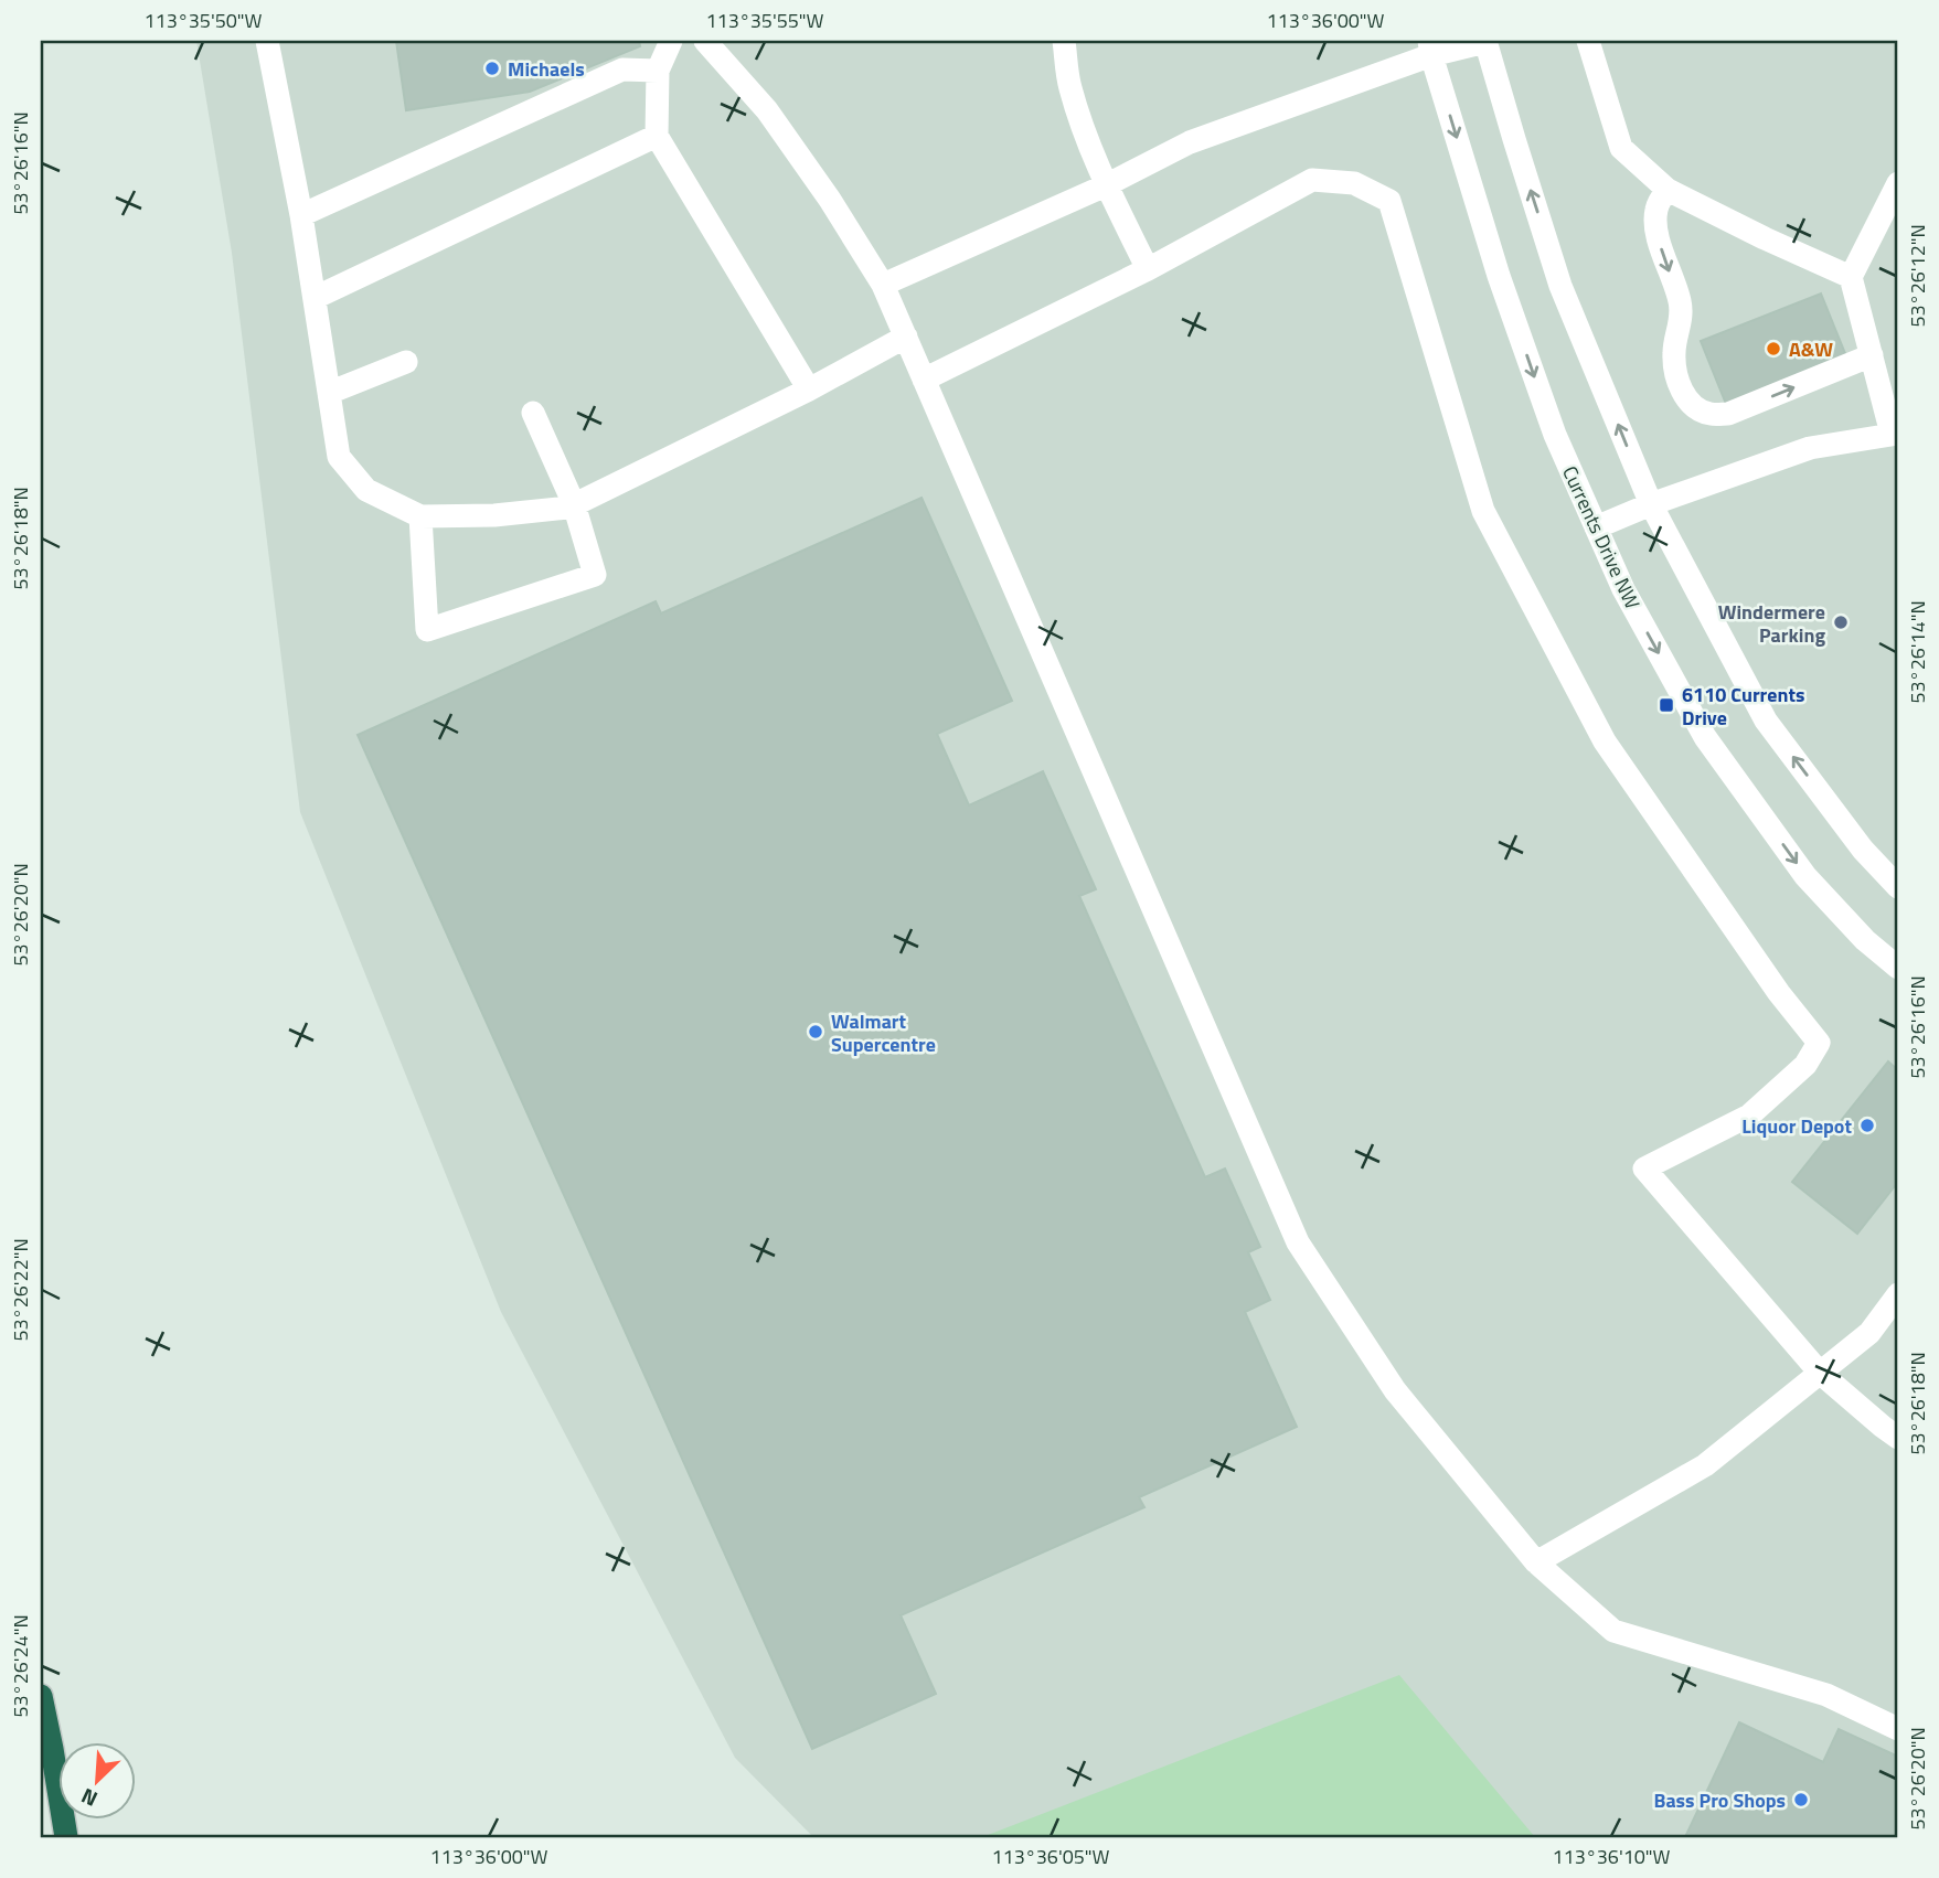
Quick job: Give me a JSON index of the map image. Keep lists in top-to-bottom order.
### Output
{
  "streets": {
    "street": ["Currents Drive NW"]
  },
  "places": {
    "other": [
      "Michaels",
      "A&W",
      "Windermere Parking",
      "Walmart Supercentre",
      "Liquor Depot",
      "Bass Pro Shops"
    ],
    "transit": ["6110 Currents Drive"]
  },
  "north": "bottom left",
  "coordinates": [
    "113°35'50\"W",
    "113°35'55\"W",
    "113°36'00\"W",
    "53°26'16\"N",
    "53°26'12\"N",
    "53°26'18\"N",
    "53°26'14\"N",
    "53°26'20\"N",
    "53°26'22\"N",
    "53°26'24\"N",
    "113°36'05\"W",
    "113°36'10\"W"
  ]
}
